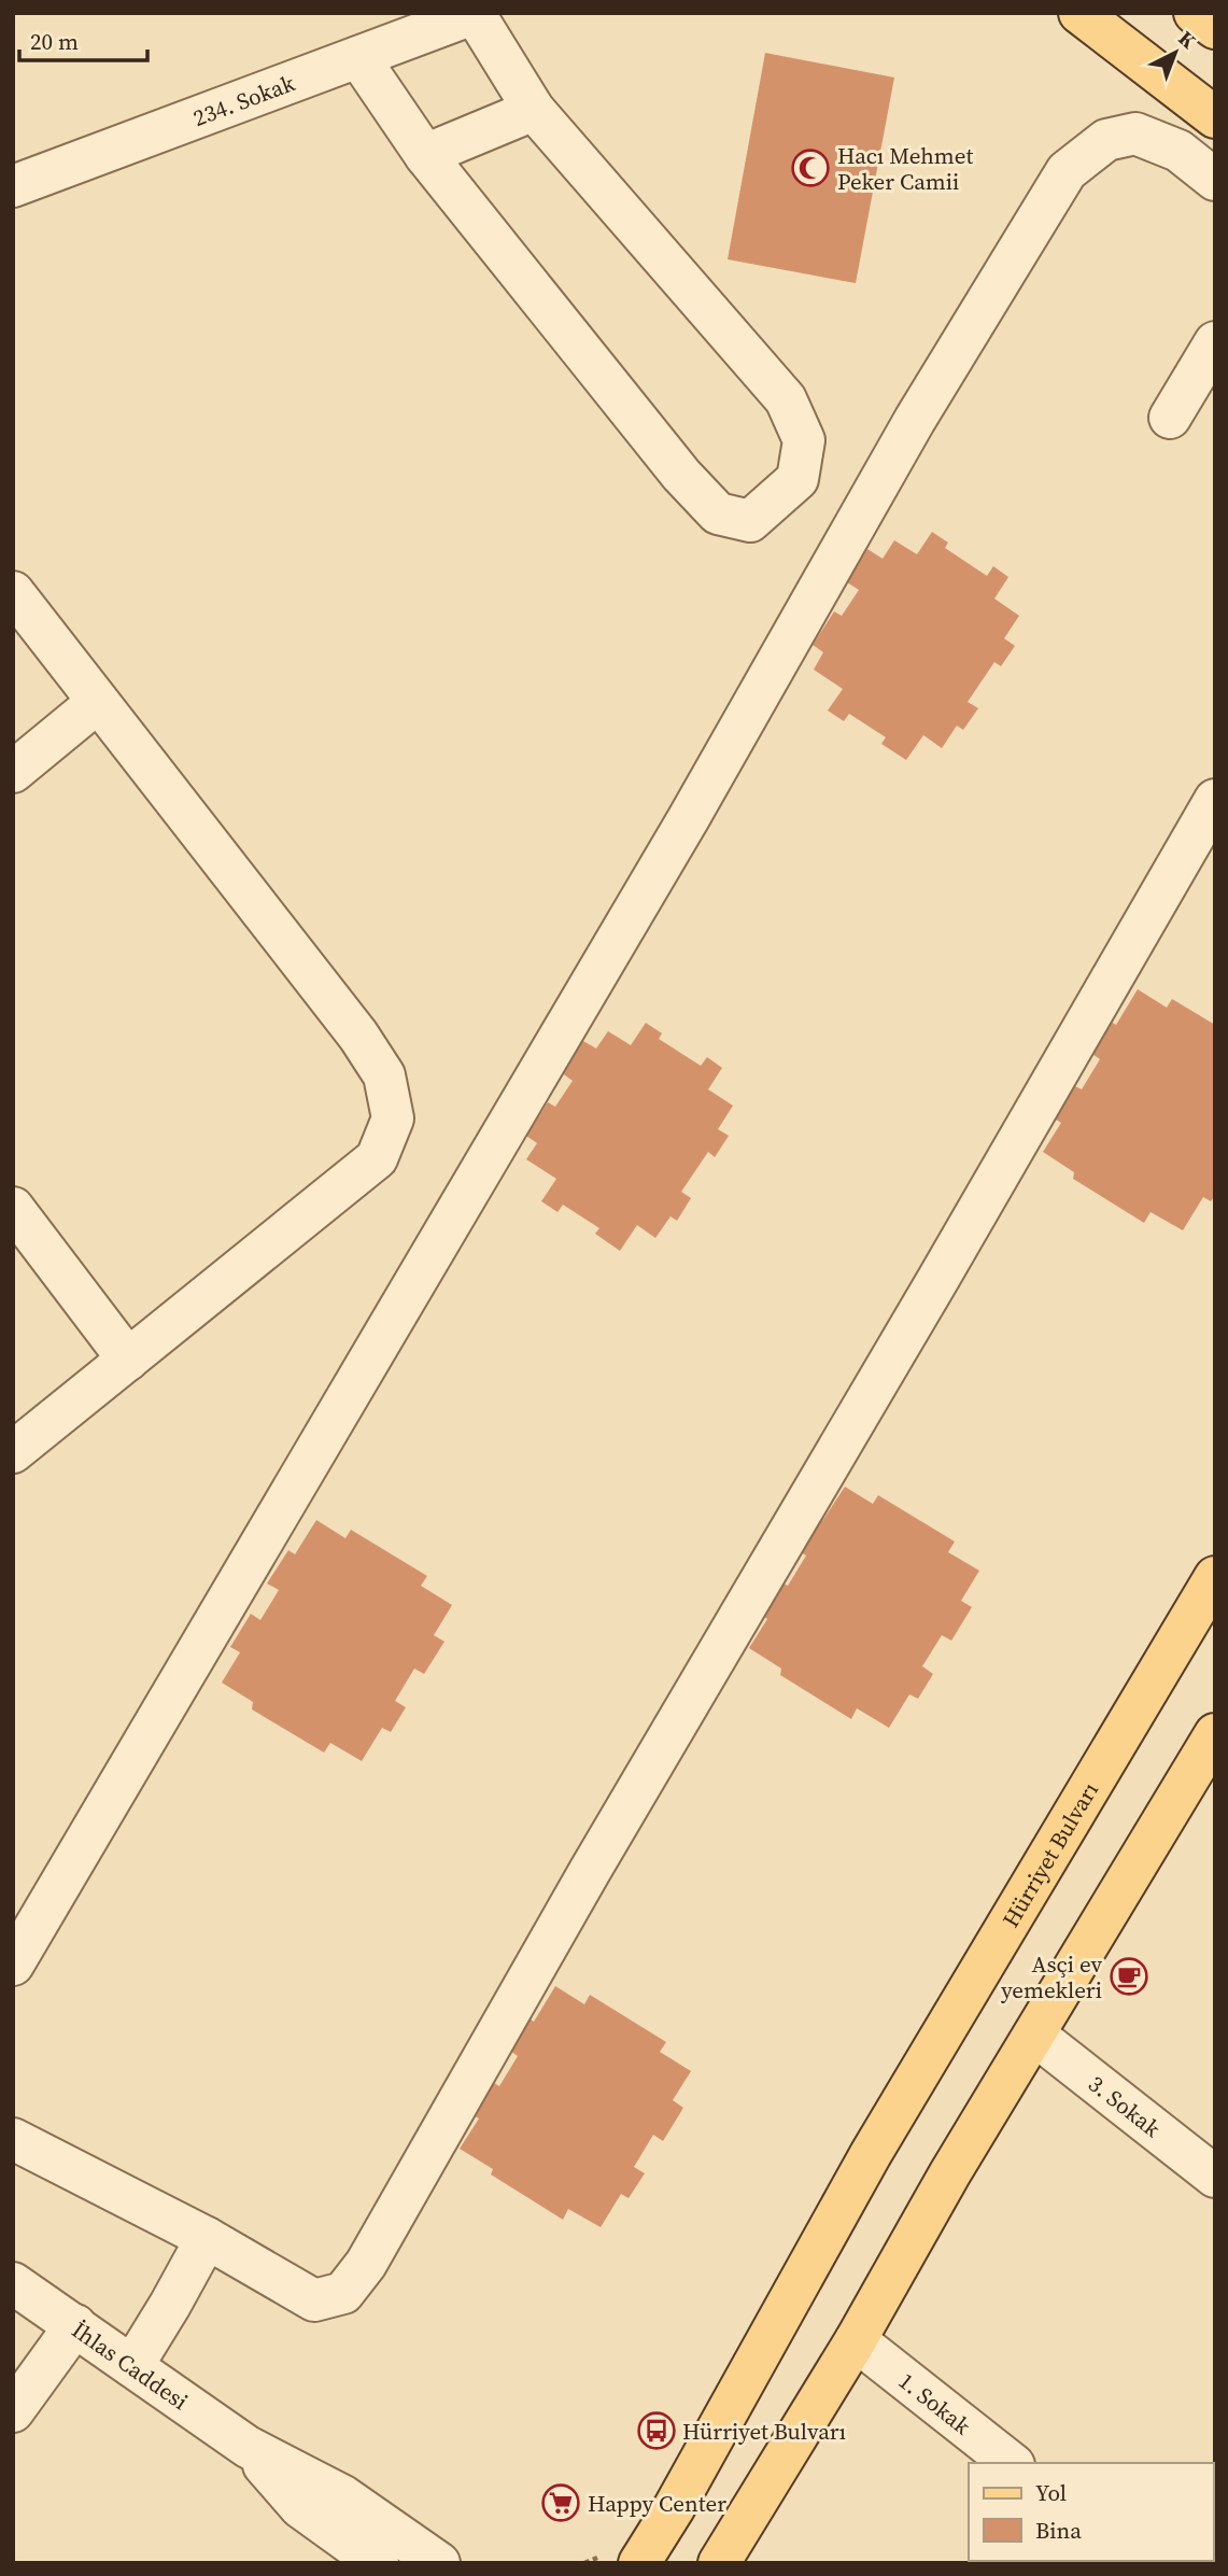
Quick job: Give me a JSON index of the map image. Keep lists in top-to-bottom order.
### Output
{
  "streets": {
    "main road": ["Hürriyet Bulvarı"],
    "street": [
      "234. Sokak",
      "3. Sokak",
      "İhlas Caddesi",
      "1. Sokak"
    ]
  },
  "places": {
    "mosque": ["Hacı Mehmet Peker Camii"],
    "cafe": ["Asçi ev yemekleri"],
    "bus stop": ["Hürriyet Bulvarı"],
    "supermarket": ["Happy Center"]
  },
  "legend": ["Yol", "Bina"],
  "scale_bar": "20 m",
  "north": "top right"
}
